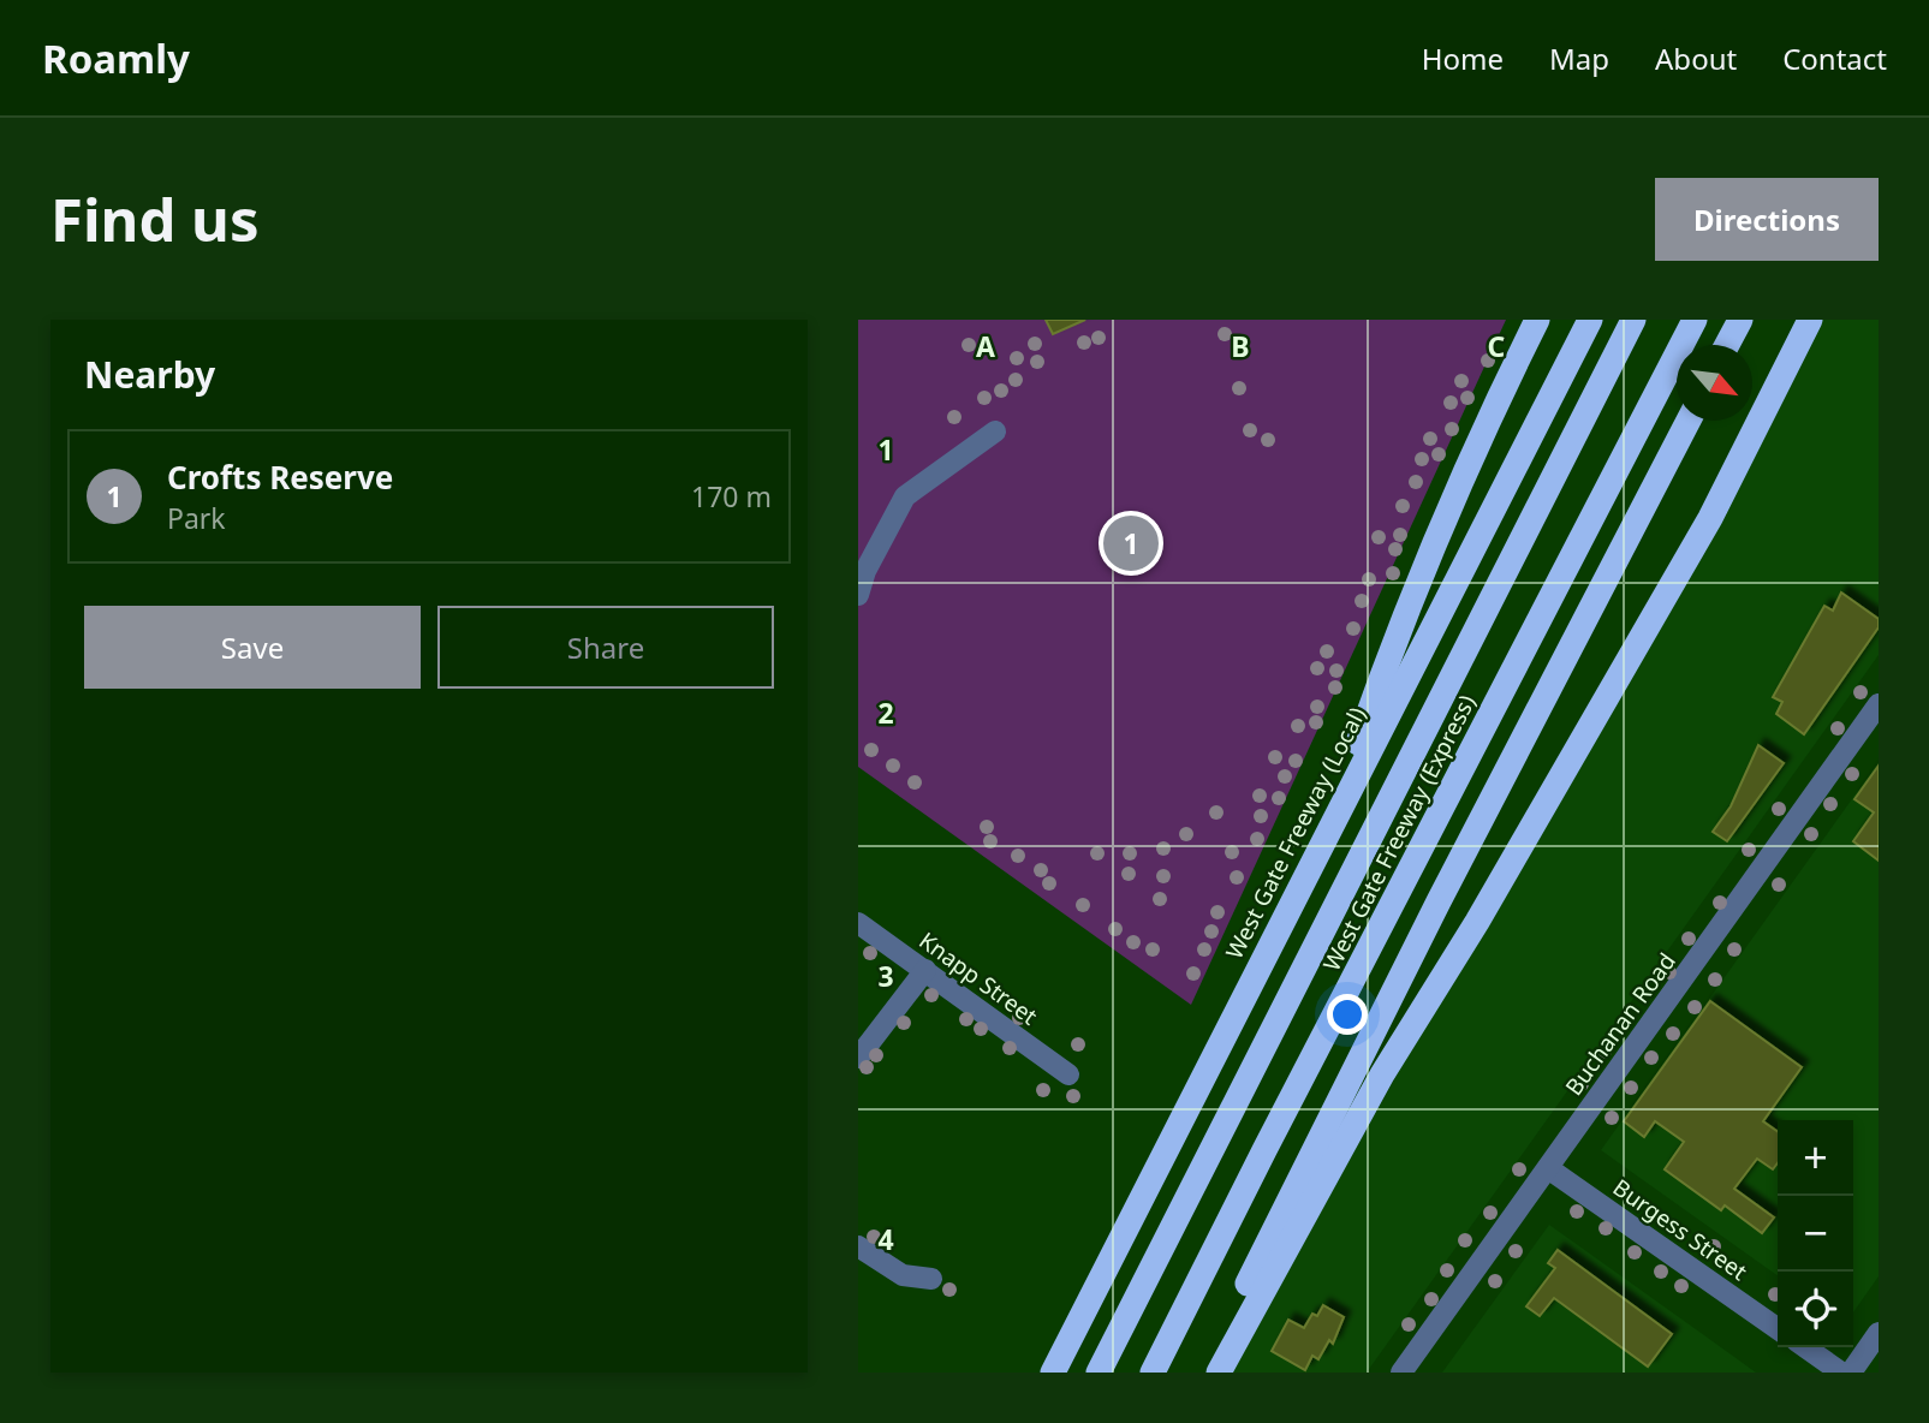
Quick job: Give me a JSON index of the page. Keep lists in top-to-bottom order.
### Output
{
  "streets": {
    "highway": ["West Gate Freeway (Local)", "West Gate Freeway (Express)"],
    "street": ["Knapp Street", "Buchanan Road", "Burgess Street"]
  },
  "crossings": [
    ["Buchanan Road", "Burgess Street"]
  ],
  "north": "bottom right",
  "page": {
    "header": "Roamly",
    "nav": [
      "Home",
      "Map",
      "About",
      "Contact"
    ],
    "buttons": [
      "Directions",
      ["Save", "Share"]
    ],
    "title": "Find us",
    "heading": "Nearby",
    "list": [
      {
        "mark": "1",
        "name": "Crofts Reserve",
        "note": "Park",
        "value": "170 m"
      }
    ],
    "pins": "1",
    "map_buttons": ["+", "−"]
  },
  "grid": {
    "columns": ["A", "B", "C"],
    "rows": [
      "1",
      "2",
      "3",
      "4"
    ]
  }
}
